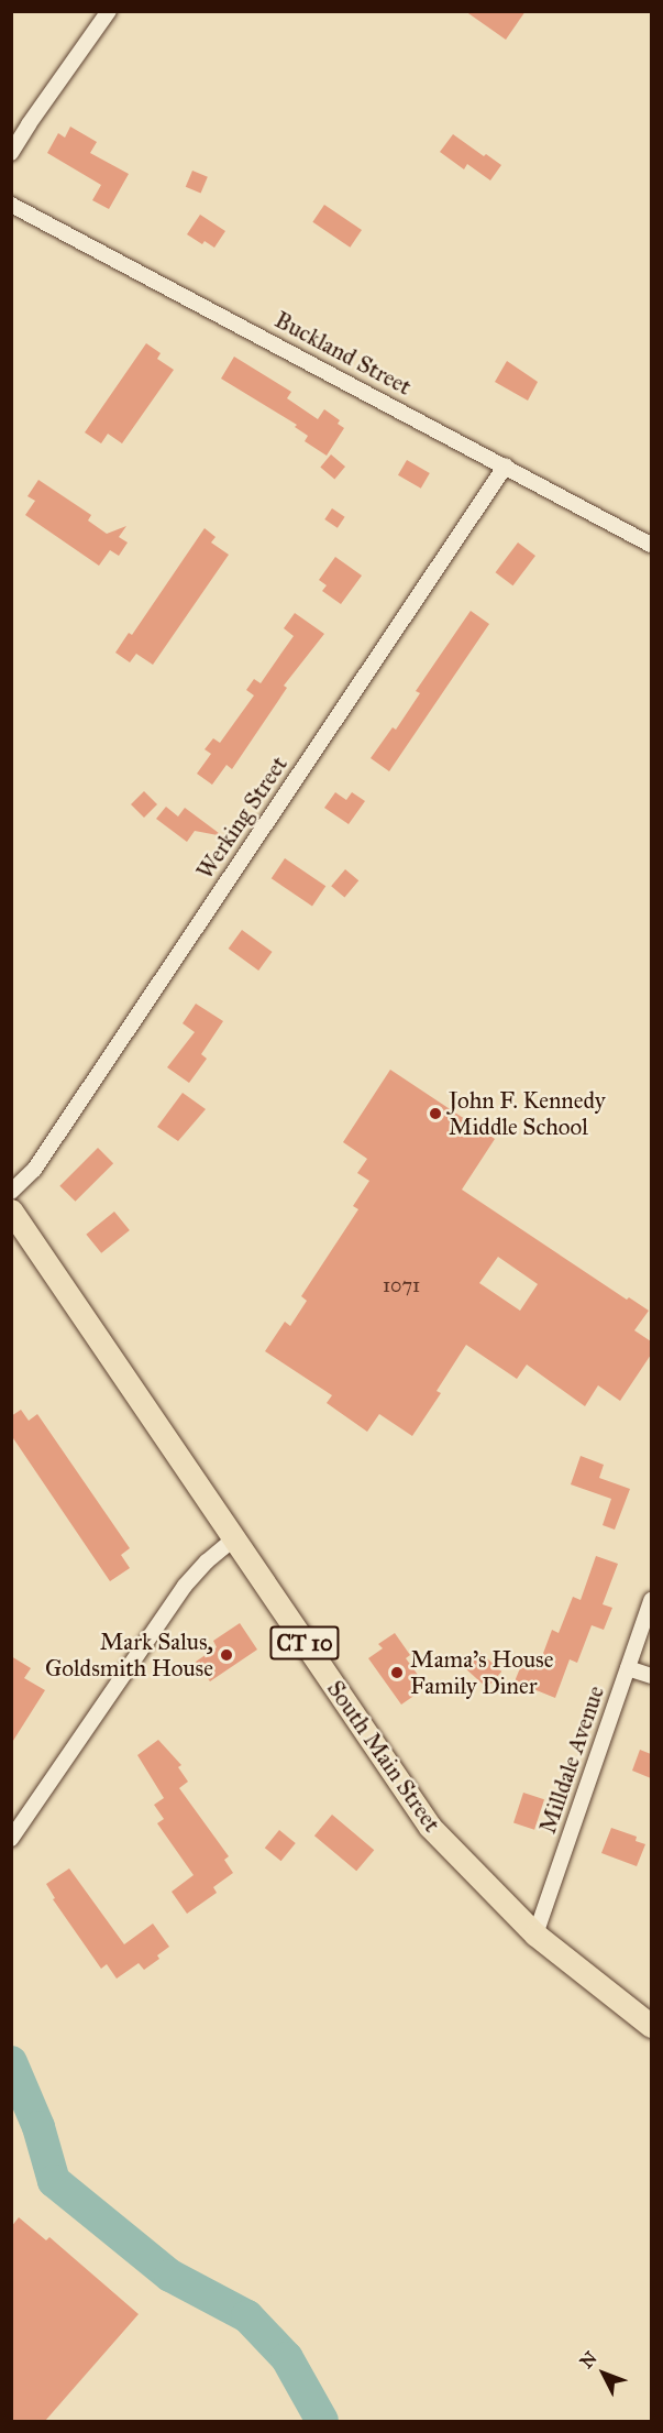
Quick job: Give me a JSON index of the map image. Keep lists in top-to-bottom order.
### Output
{
  "streets": {
    "highway": ["CT 10", "South Main Street"],
    "street": ["Buckland Street", "Werking Street", "Milldale Avenue"]
  },
  "crossings": [
    ["Buckland Street", "Werking Street"],
    ["South Main Street", "Milldale Avenue"]
  ],
  "places": ["John F. Kennedy Middle School", "Mark Salus, Goldsmith House", "Mama's House Family Diner"],
  "house_numbers": ["1071"],
  "north": "top left"
}
